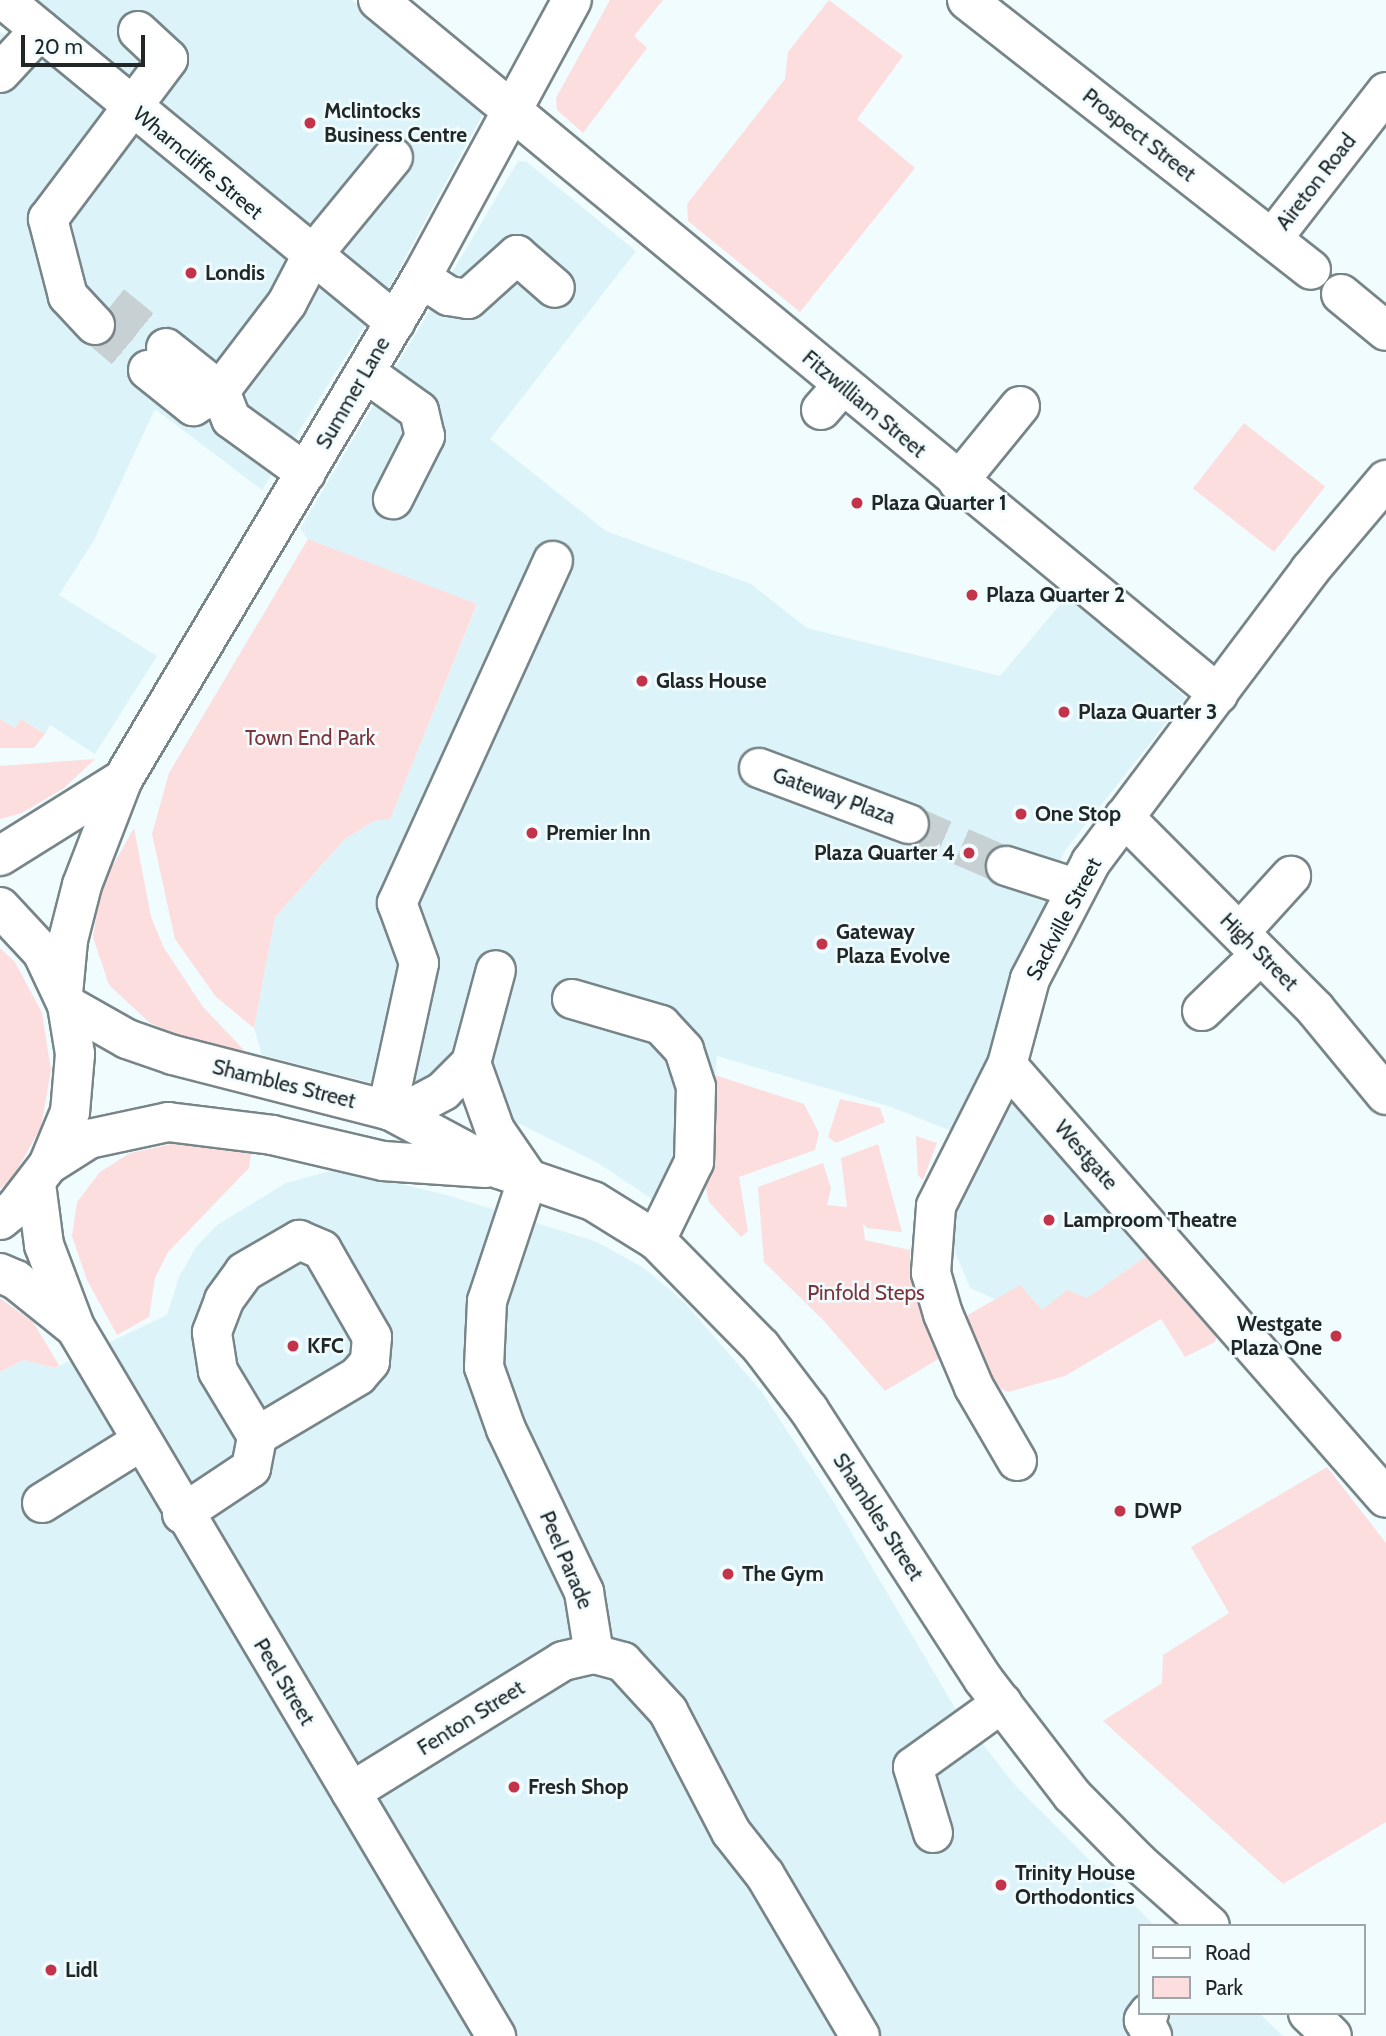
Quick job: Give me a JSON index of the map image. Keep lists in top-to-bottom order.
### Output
{
  "streets": {
    "main road": [
      "Prospect Street",
      "Wharncliffe Street",
      "Aireton Road",
      "Summer Lane",
      "Fitzwilliam Street",
      "Gateway Plaza",
      "Sackville Street",
      "High Street",
      "Shambles Street",
      "Westgate",
      "Peel Parade",
      "Peel Street",
      "Fenton Street"
    ]
  },
  "crossings": [
    ["Prospect Street", "Aireton Road"],
    ["Wharncliffe Street", "Summer Lane"],
    ["Summer Lane", "Fitzwilliam Street"],
    ["Summer Lane", "Shambles Street"],
    ["Fitzwilliam Street", "Sackville Street"],
    ["Sackville Street", "High Street"],
    ["Sackville Street", "Westgate"],
    ["Shambles Street", "Peel Parade"],
    ["Shambles Street", "Peel Street"],
    ["Peel Parade", "Fenton Street"],
    ["Peel Street", "Fenton Street"]
  ],
  "parks": ["Town End Park", "Pinfold Steps"],
  "places": [
    "Mclintocks Business Centre",
    "Londis",
    "Plaza Quarter 1",
    "Plaza Quarter 2",
    "Glass House",
    "Plaza Quarter 3",
    "One Stop",
    "Premier Inn",
    "Plaza Quarter 4",
    "Gateway Plaza Evolve",
    "Lamproom Theatre",
    "Westgate Plaza One",
    "KFC",
    "DWP",
    "The Gym",
    "Fresh Shop",
    "Trinity House Orthodontics",
    "Lidl"
  ],
  "legend": ["Road", "Park"],
  "scale_bar": "20 m"
}
